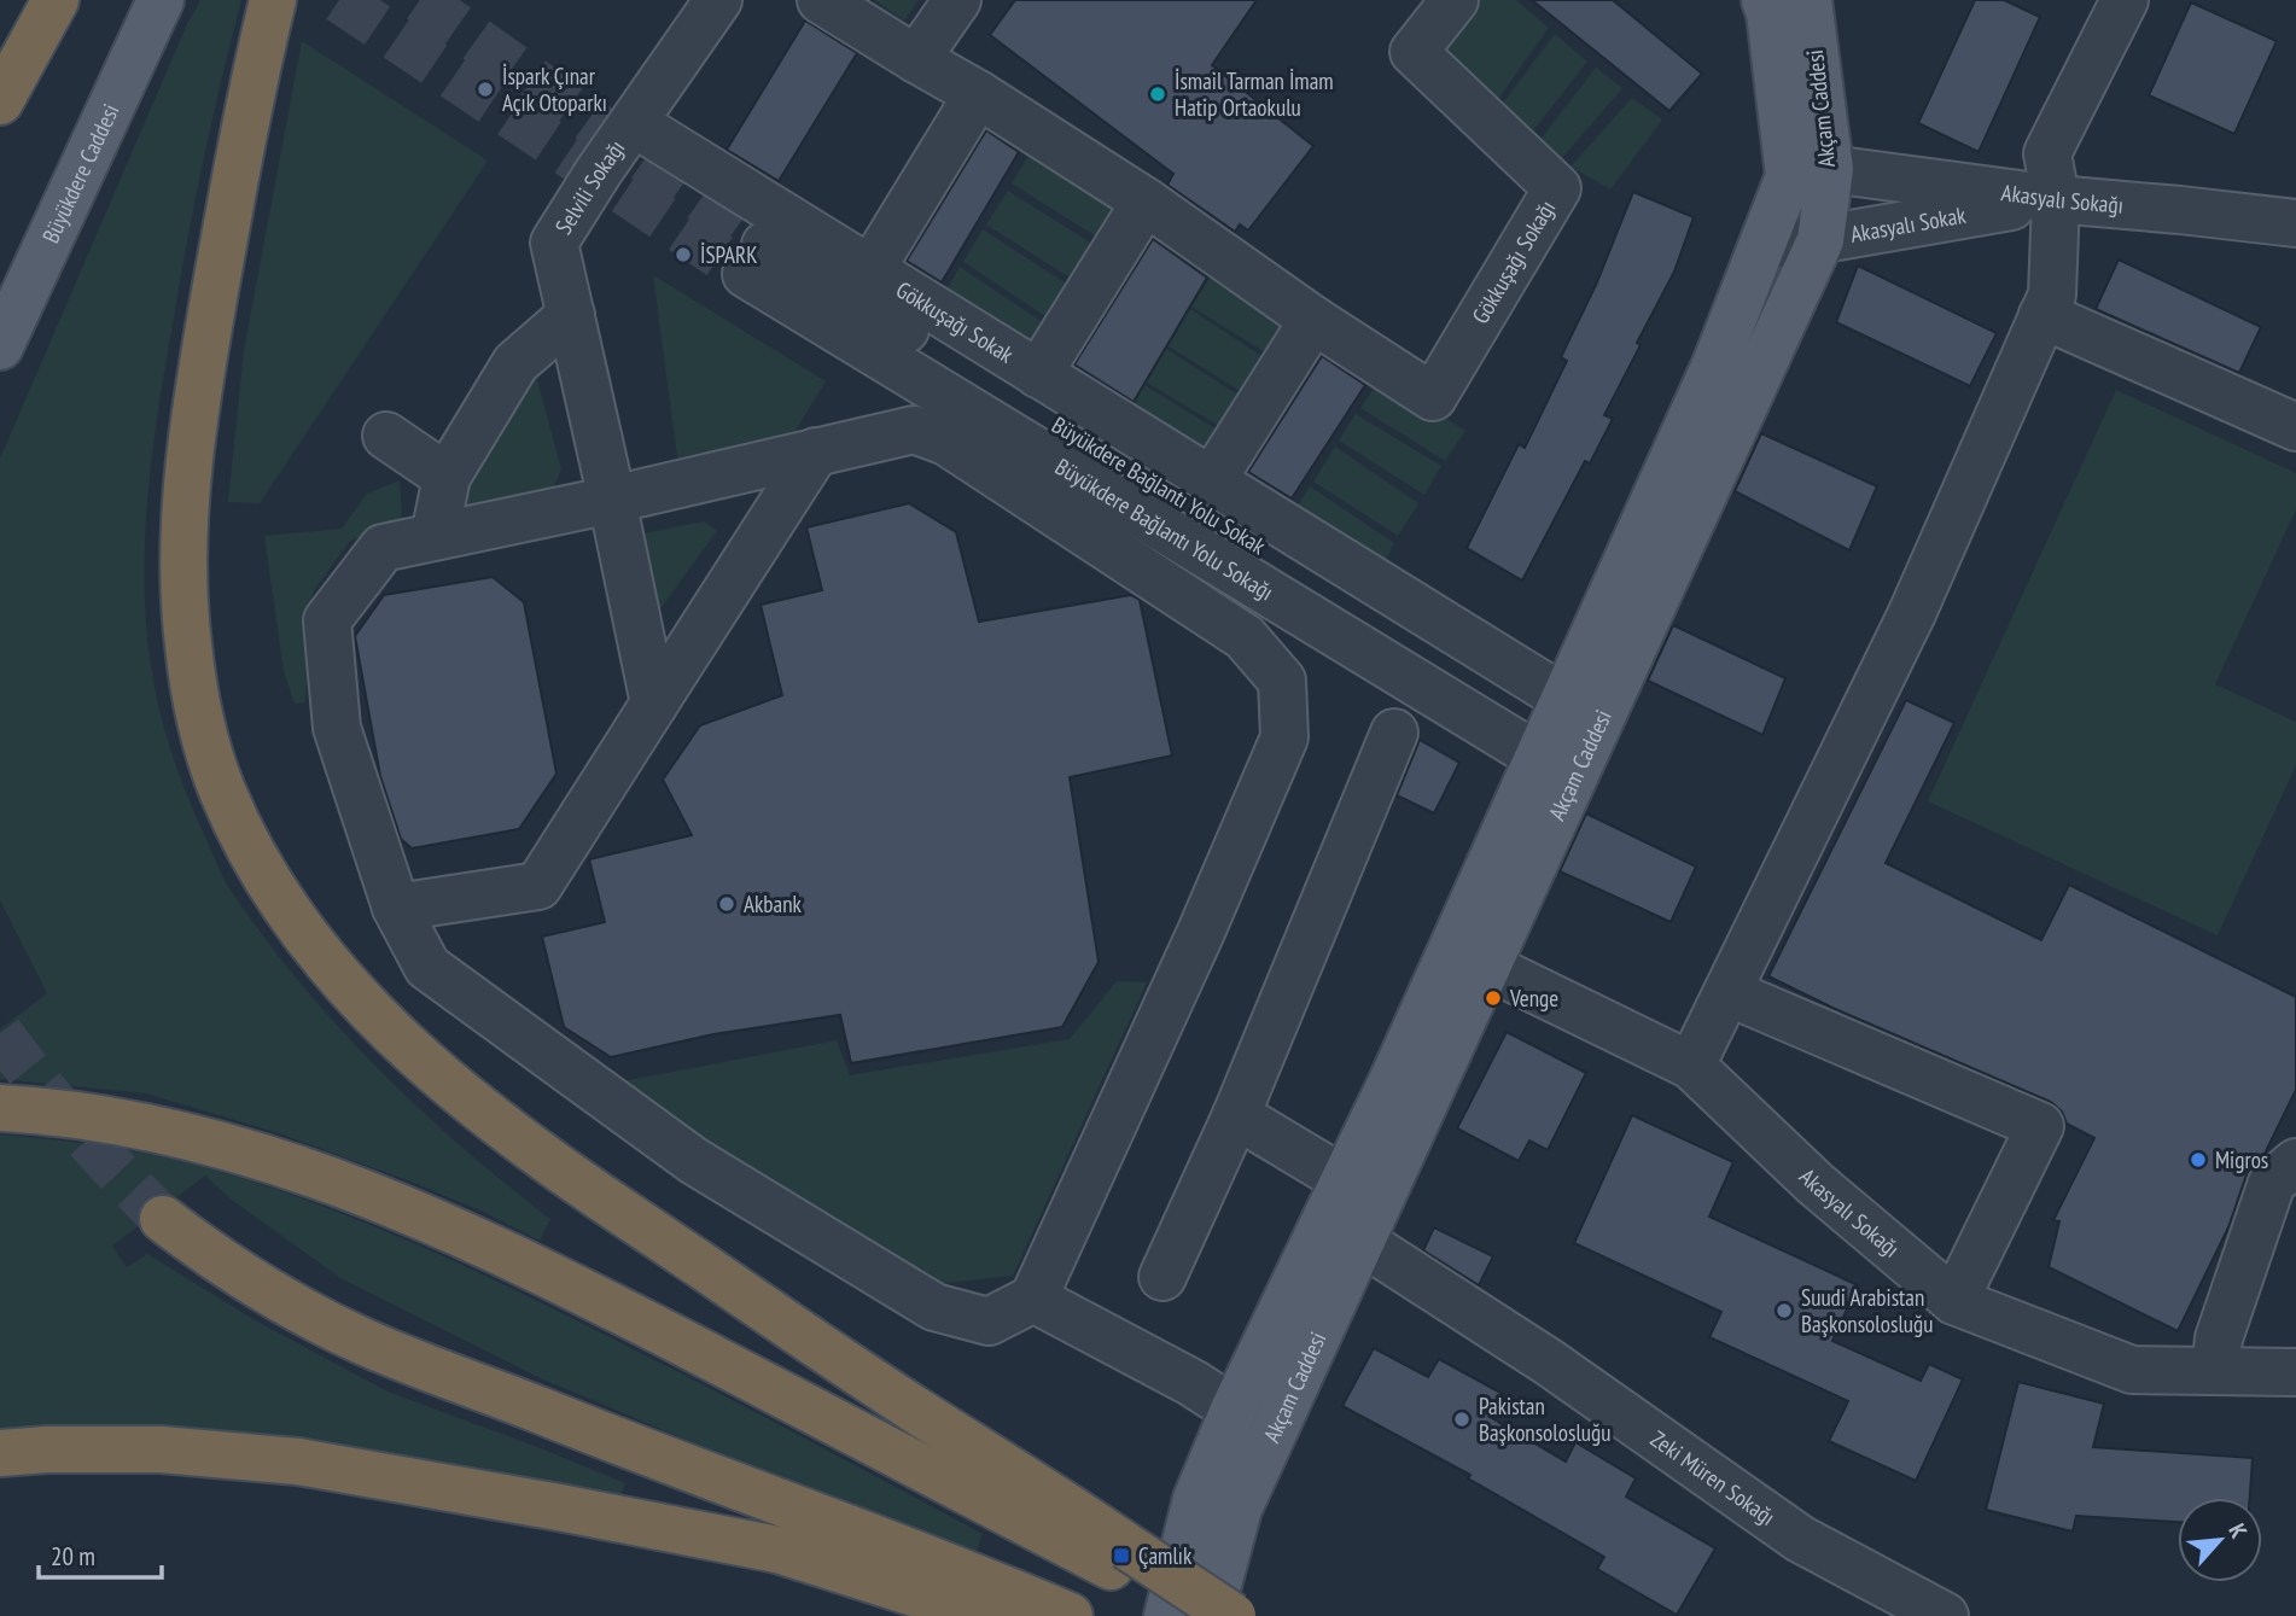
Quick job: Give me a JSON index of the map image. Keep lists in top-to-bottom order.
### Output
{
  "streets": {
    "main road": ["Akçam Caddesi", "Büyükdere Caddesi"],
    "street": [
      "Selvili Sokağı",
      "Akasyalı Sokağı",
      "Akasyalı Sokak",
      "Gökkuşağı Sokağı",
      "Gökkuşağı Sokak",
      "Büyükdere Bağlantı Yolu Sokak",
      "Zeki Müren Sokağı"
    ]
  },
  "crossings": [
    ["Akçam Caddesi", "Akasyalı Sokağı"],
    ["Akçam Caddesi", "Akasyalı Sokak"],
    ["Akçam Caddesi", "Büyükdere Bağlantı Yolu Sokak"],
    ["Akçam Caddesi", "Zeki Müren Sokağı"],
    ["Selvili Sokağı", "Gökkuşağı Sokak"],
    ["Akasyalı Sokağı", "Akasyalı Sokak"]
  ],
  "places": {
    "other": [
      "İspark Çınar Açık Otoparkı",
      "İsmail Tarman İmam Hatip Ortaokulu",
      "İSPARK",
      "Akbank",
      "Venge",
      "Migros",
      "Suudi Arabistan Başkonsolosluğu",
      "Pakistan Başkonsolosluğu"
    ],
    "transit": ["Çamlık"]
  },
  "scale_bar": "20 m",
  "north": "top right"
}
